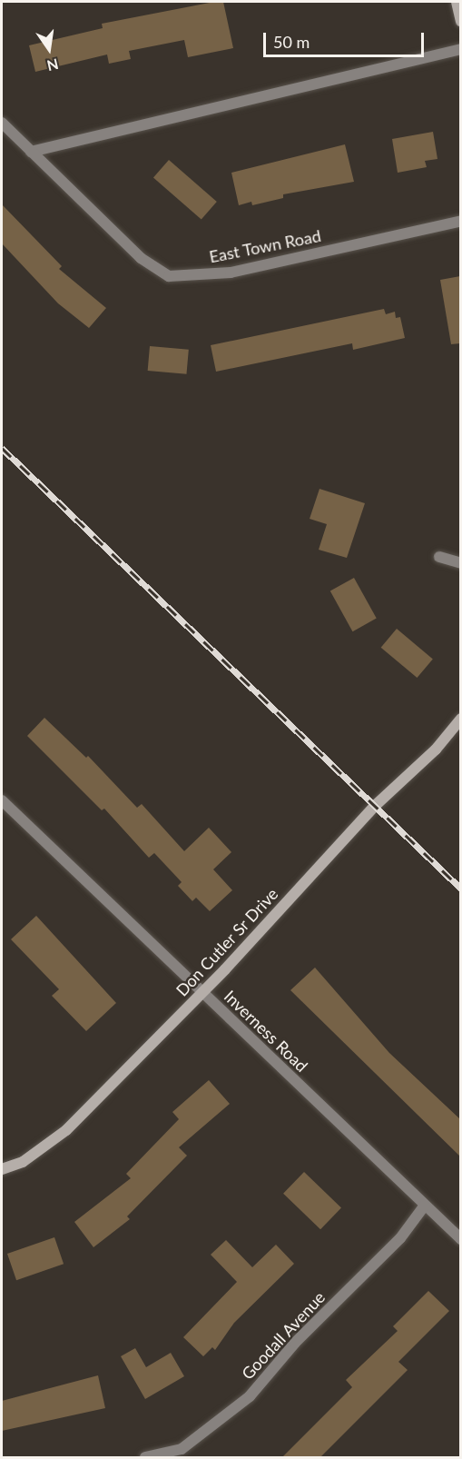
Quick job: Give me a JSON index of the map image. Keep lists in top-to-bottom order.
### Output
{
  "streets": {
    "street": [
      "East Town Road",
      "Don Cutler Sr Drive",
      "Inverness Road",
      "Goodall Avenue"
    ]
  },
  "crossings": [
    ["Don Cutler Sr Drive", "Inverness Road"],
    ["Inverness Road", "Goodall Avenue"]
  ],
  "scale_bar": "50 m",
  "north": "bottom"
}
